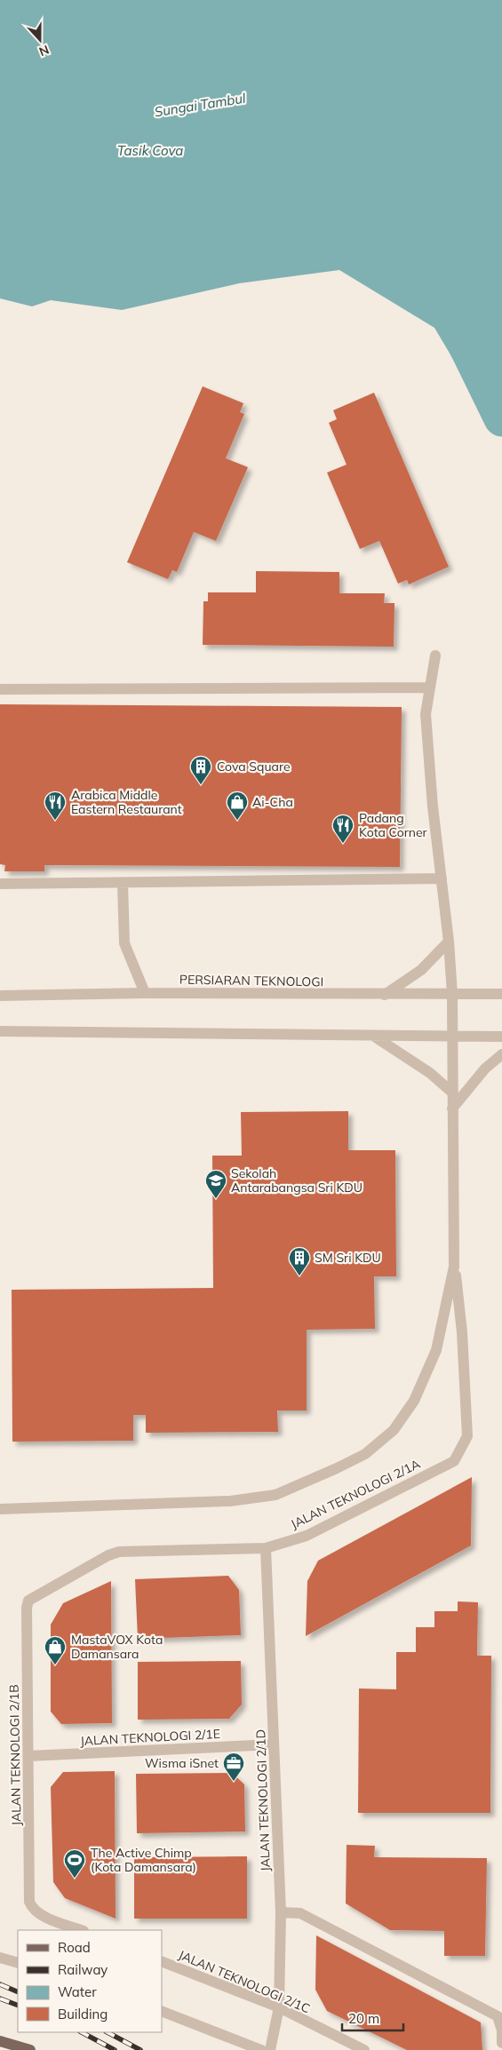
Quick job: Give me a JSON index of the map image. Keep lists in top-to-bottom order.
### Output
{
  "streets": {
    "street": [
      "PERSIARAN TEKNOLOGI",
      "JALAN TEKNOLOGI 2/1A",
      "JALAN TEKNOLOGI 2/1E",
      "JALAN TEKNOLOGI 2/1B",
      "JALAN TEKNOLOGI 2/1D",
      "JALAN TEKNOLOGI 2/1C"
    ]
  },
  "crossings": [
    ["JALAN TEKNOLOGI 2/1A", "JALAN TEKNOLOGI 2/1B"],
    ["JALAN TEKNOLOGI 2/1A", "JALAN TEKNOLOGI 2/1D"],
    ["JALAN TEKNOLOGI 2/1E", "JALAN TEKNOLOGI 2/1B"],
    ["JALAN TEKNOLOGI 2/1E", "JALAN TEKNOLOGI 2/1D"],
    ["JALAN TEKNOLOGI 2/1D", "JALAN TEKNOLOGI 2/1C"]
  ],
  "water": ["Sungai Tambul", "Tasik Cova"],
  "places": {
    "building": ["Cova Square", "SM Sri KDU"],
    "restaurant": ["Arabica Middle Eastern Restaurant", "Padang Kota Corner"],
    "shop": ["Ai-Cha", "MastaVOX Kota Damansara"],
    "school or university": ["Sekolah Antarabangsa Sri KDU"],
    "office": ["Wisma iSnet"],
    "sports": ["The Active Chimp (Kota Damansara)"]
  },
  "legend": [
    "Road",
    "Railway",
    "Water",
    "Building"
  ],
  "scale_bar": "20 m",
  "north": "bottom"
}
